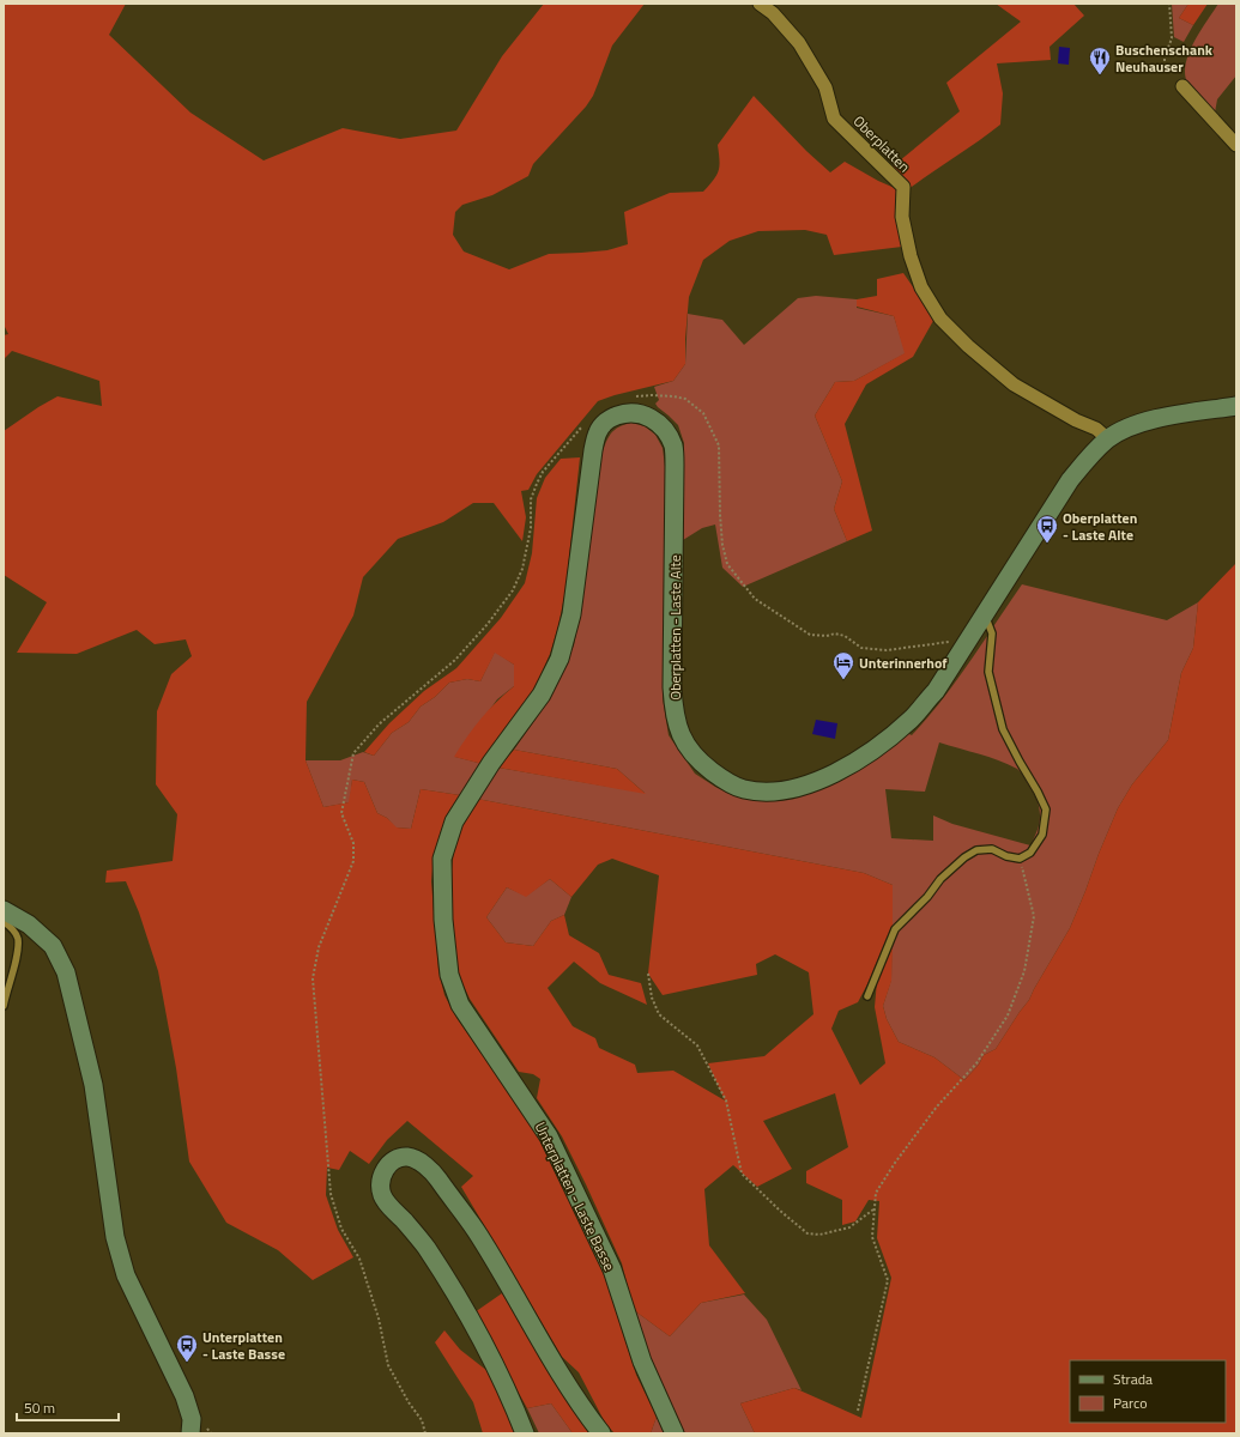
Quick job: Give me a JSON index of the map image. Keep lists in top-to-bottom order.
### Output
{
  "streets": {
    "main road": ["Oberplatten - Laste Alte", "Unterplatten - Laste Basse"],
    "street": ["Oberplatten"]
  },
  "crossings": [
    ["Oberplatten", "Oberplatten - Laste Alte"],
    ["Oberplatten - Laste Alte", "Unterplatten - Laste Basse"]
  ],
  "places": {
    "restaurant": ["Buschenschank Neuhauser"],
    "bus stop": ["Oberplatten - Laste Alte", "Unterplatten - Laste Basse"],
    "hotel": ["Unterinnerhof"]
  },
  "legend": ["Strada", "Parco"],
  "scale_bar": "50 m"
}
